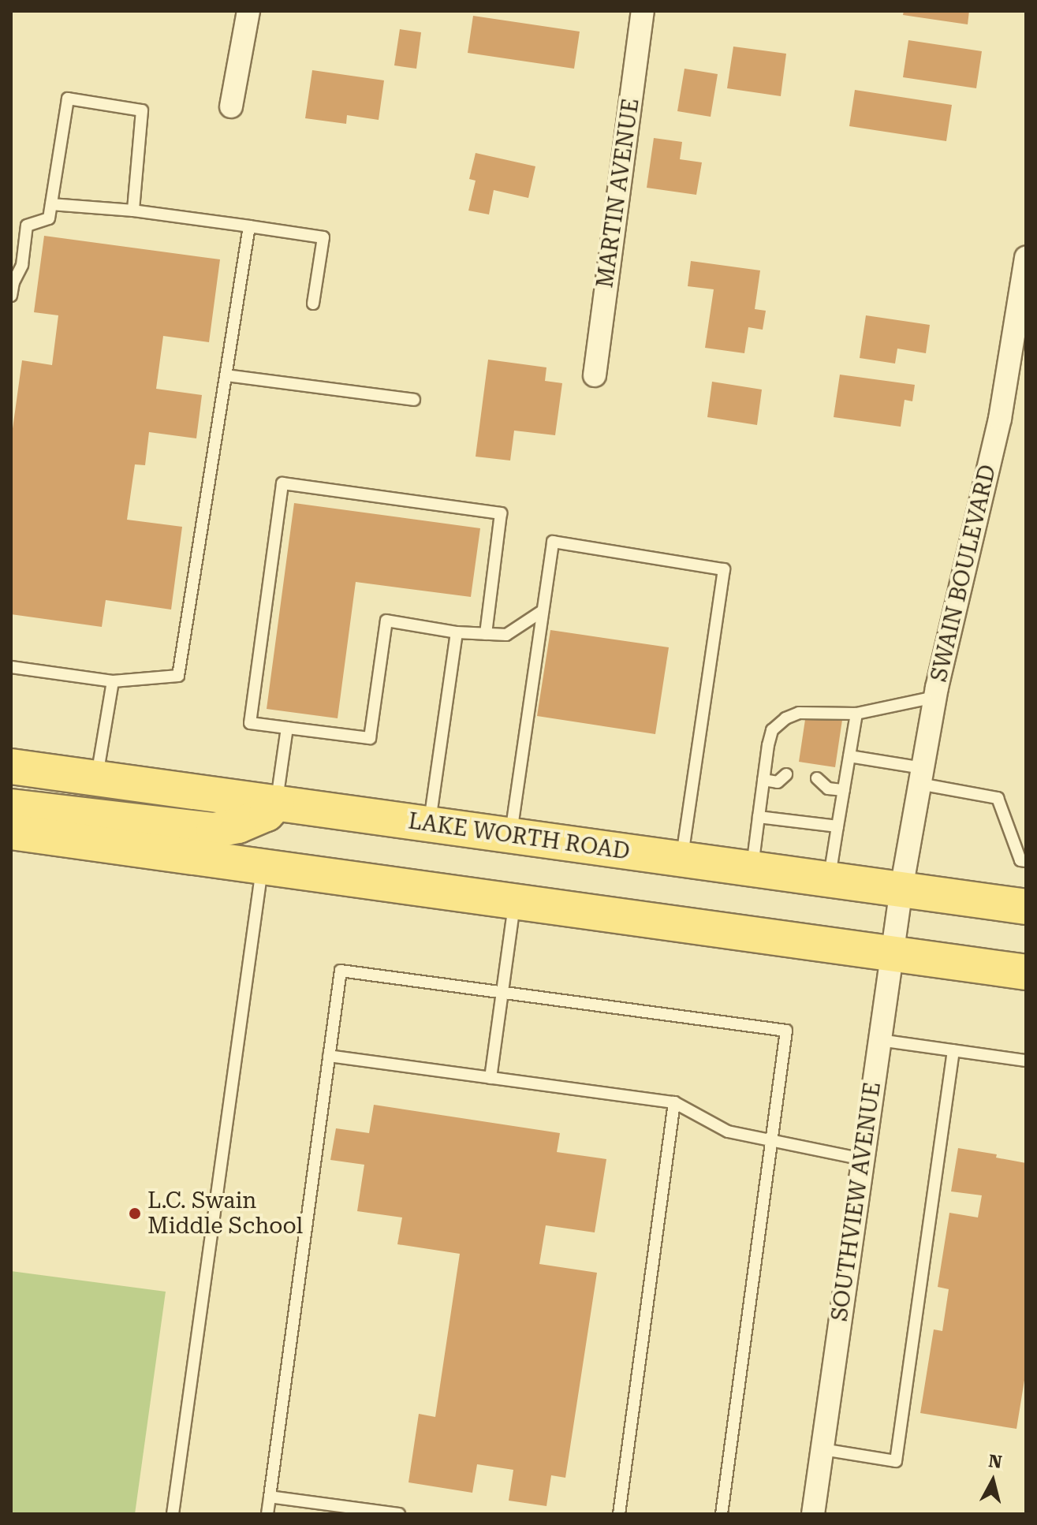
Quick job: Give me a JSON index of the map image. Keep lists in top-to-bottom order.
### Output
{
  "streets": {
    "main road": ["LAKE WORTH ROAD"],
    "street": ["MARTIN AVENUE", "SWAIN BOULEVARD", "SOUTHVIEW AVENUE"]
  },
  "crossings": [
    ["SWAIN BOULEVARD", "LAKE WORTH ROAD"],
    ["SWAIN BOULEVARD", "SOUTHVIEW AVENUE"],
    ["LAKE WORTH ROAD", "SOUTHVIEW AVENUE"]
  ],
  "places": ["L.C. Swain Middle School"],
  "north": "top"
}
